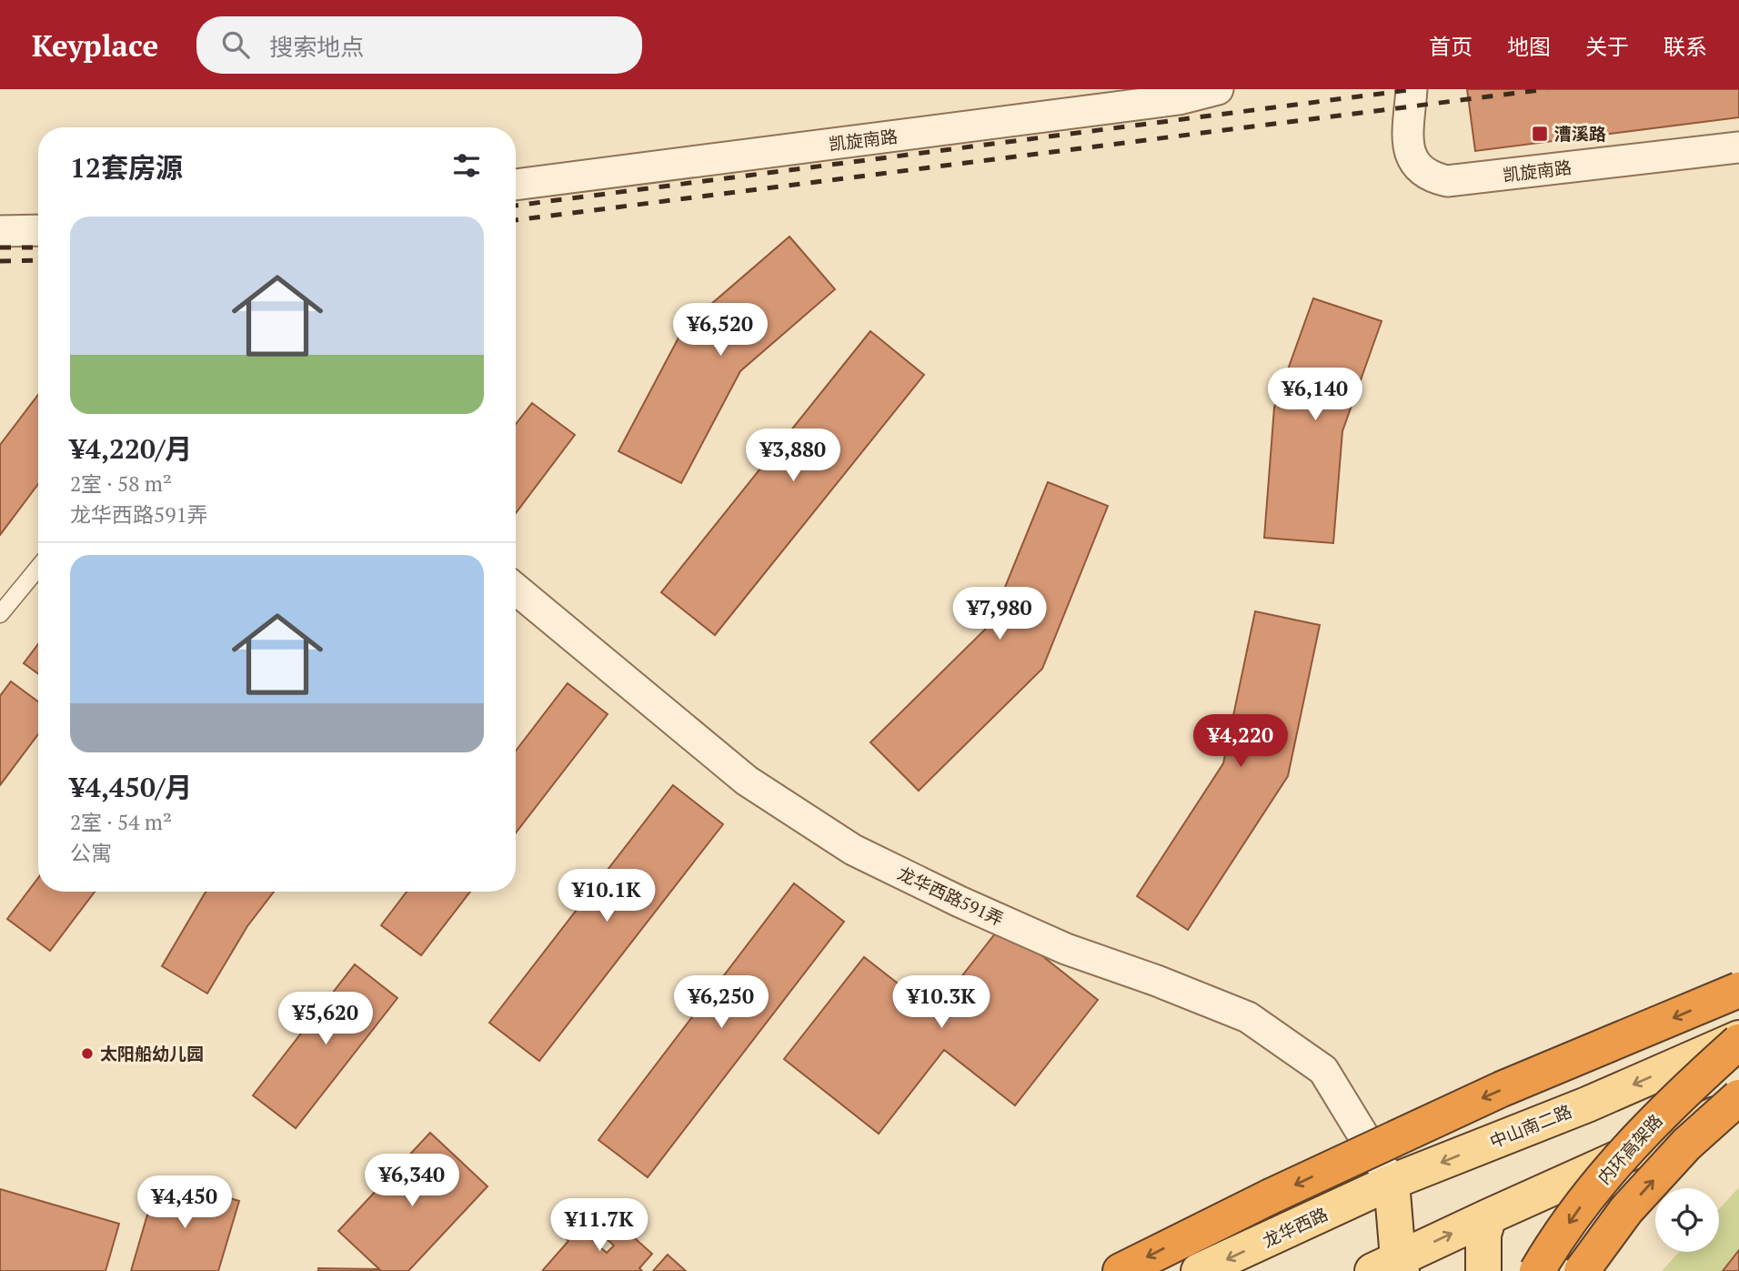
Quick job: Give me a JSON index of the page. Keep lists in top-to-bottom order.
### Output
{
  "streets": {
    "highway": ["内环高架路"],
    "main road": ["中山南二路", "龙华西路"],
    "street": ["凯旋南路", "龙华西路591弄"]
  },
  "crossings": [
    ["龙华西路591弄", "中山南二路"],
    ["龙华西路591弄", "龙华西路"],
    ["中山南二路", "内环高架路"],
    ["中山南二路", "龙华西路"]
  ],
  "one_way": ["龙华西路"],
  "places": {
    "transit": ["漕溪路"],
    "other": ["太阳船幼儿园"]
  },
  "page": {
    "header": "Keyplace",
    "search": "搜索地点",
    "nav": [
      "首页",
      "地图",
      "关于",
      "联系"
    ],
    "heading": "12套房源",
    "list": [
      {
        "name": "¥4,220/月",
        "note": "2室 · 58 m² · 龙华西路591弄"
      },
      {
        "name": "¥4,450/月",
        "note": "2室 · 54 m² · 公寓"
      }
    ],
    "price": [
      "¥6,520",
      "¥6,140",
      "¥3,880",
      "¥7,980",
      "¥4,220",
      "¥10.1K",
      "¥6,250",
      "¥10.3K",
      "¥5,620",
      "¥6,340",
      "¥4,450",
      "¥11.7K"
    ]
  }
}
